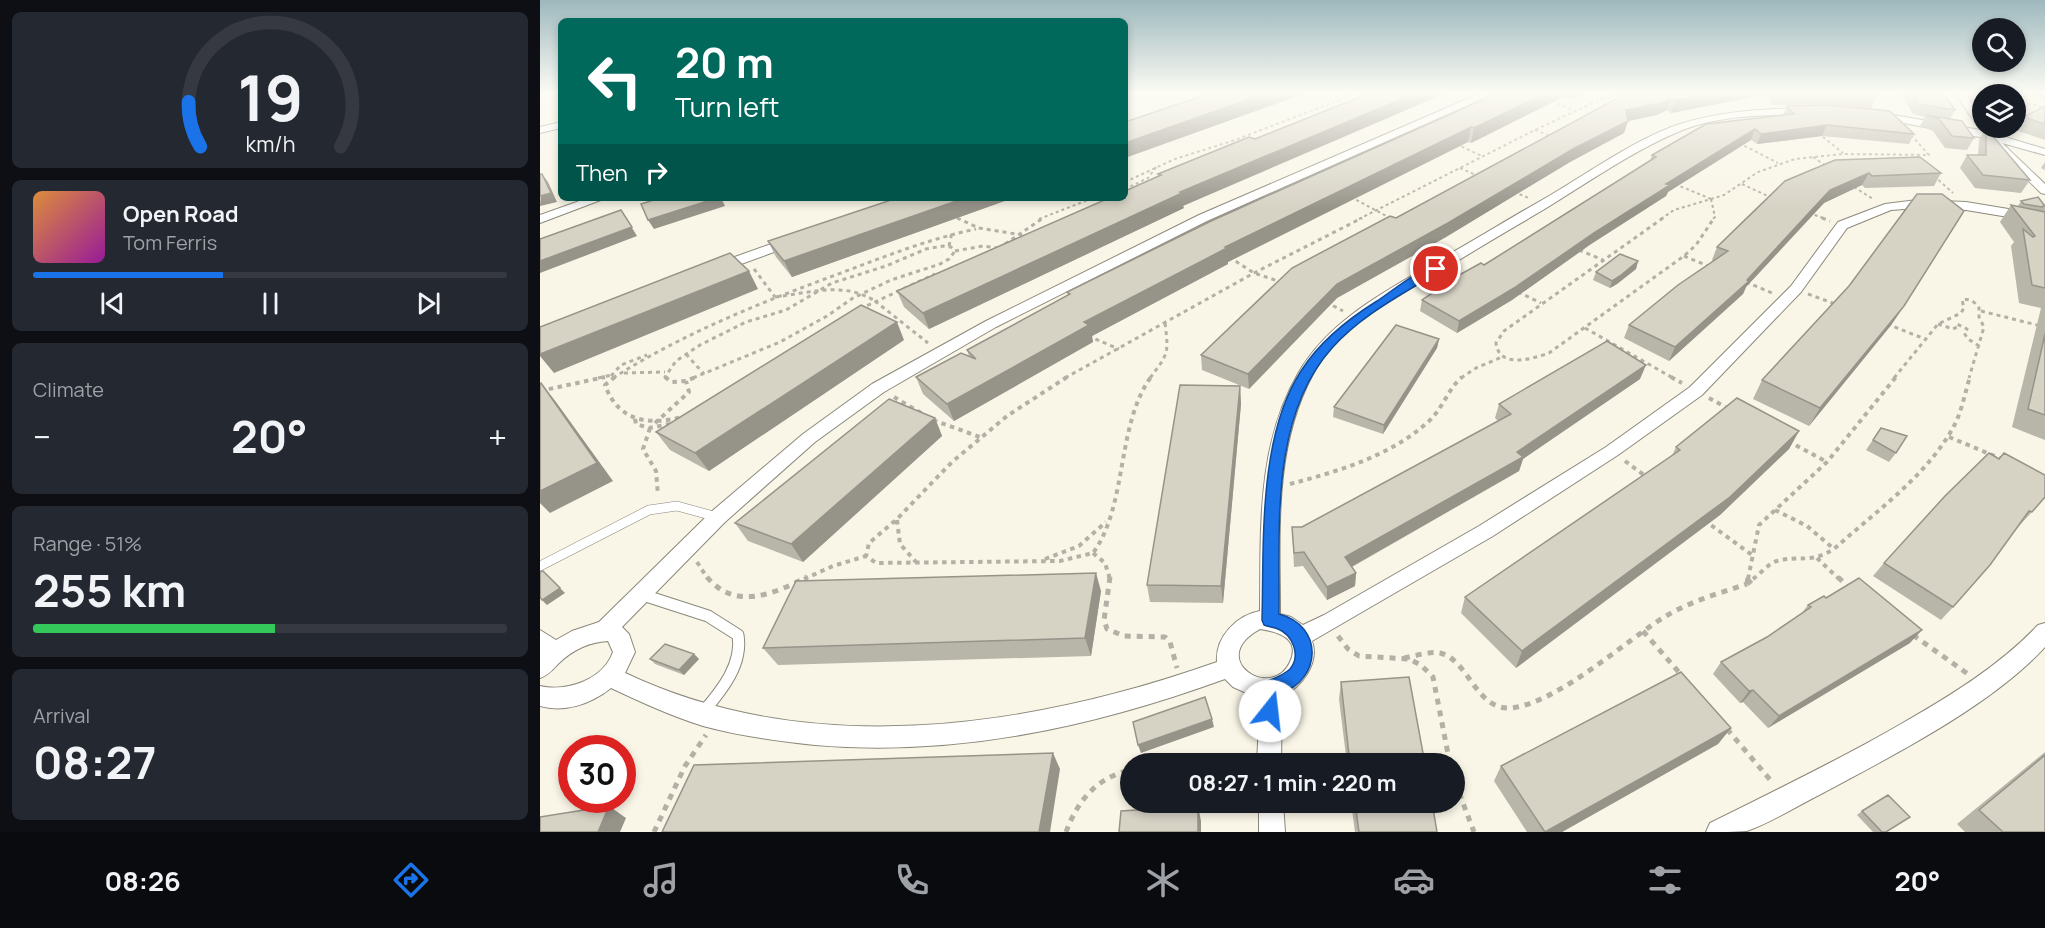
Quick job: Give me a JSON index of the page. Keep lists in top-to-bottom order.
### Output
{
  "page": {
    "turn": ["20 m", "Turn left"],
    "then": "Then",
    "song": ["Open Road", "Tom Ferris"],
    "tile": [
      "Climate",
      ["Range · 51%", "255 km"],
      ["Arrival", "08:27"]
    ],
    "heat": ["−", "20°", "+"],
    "limit": "30",
    "trip": "08:27 · 1 min · 220 m",
    "tabs": ["08:26", "20°"],
    "gauge": ["19", "km/h"]
  }
}
